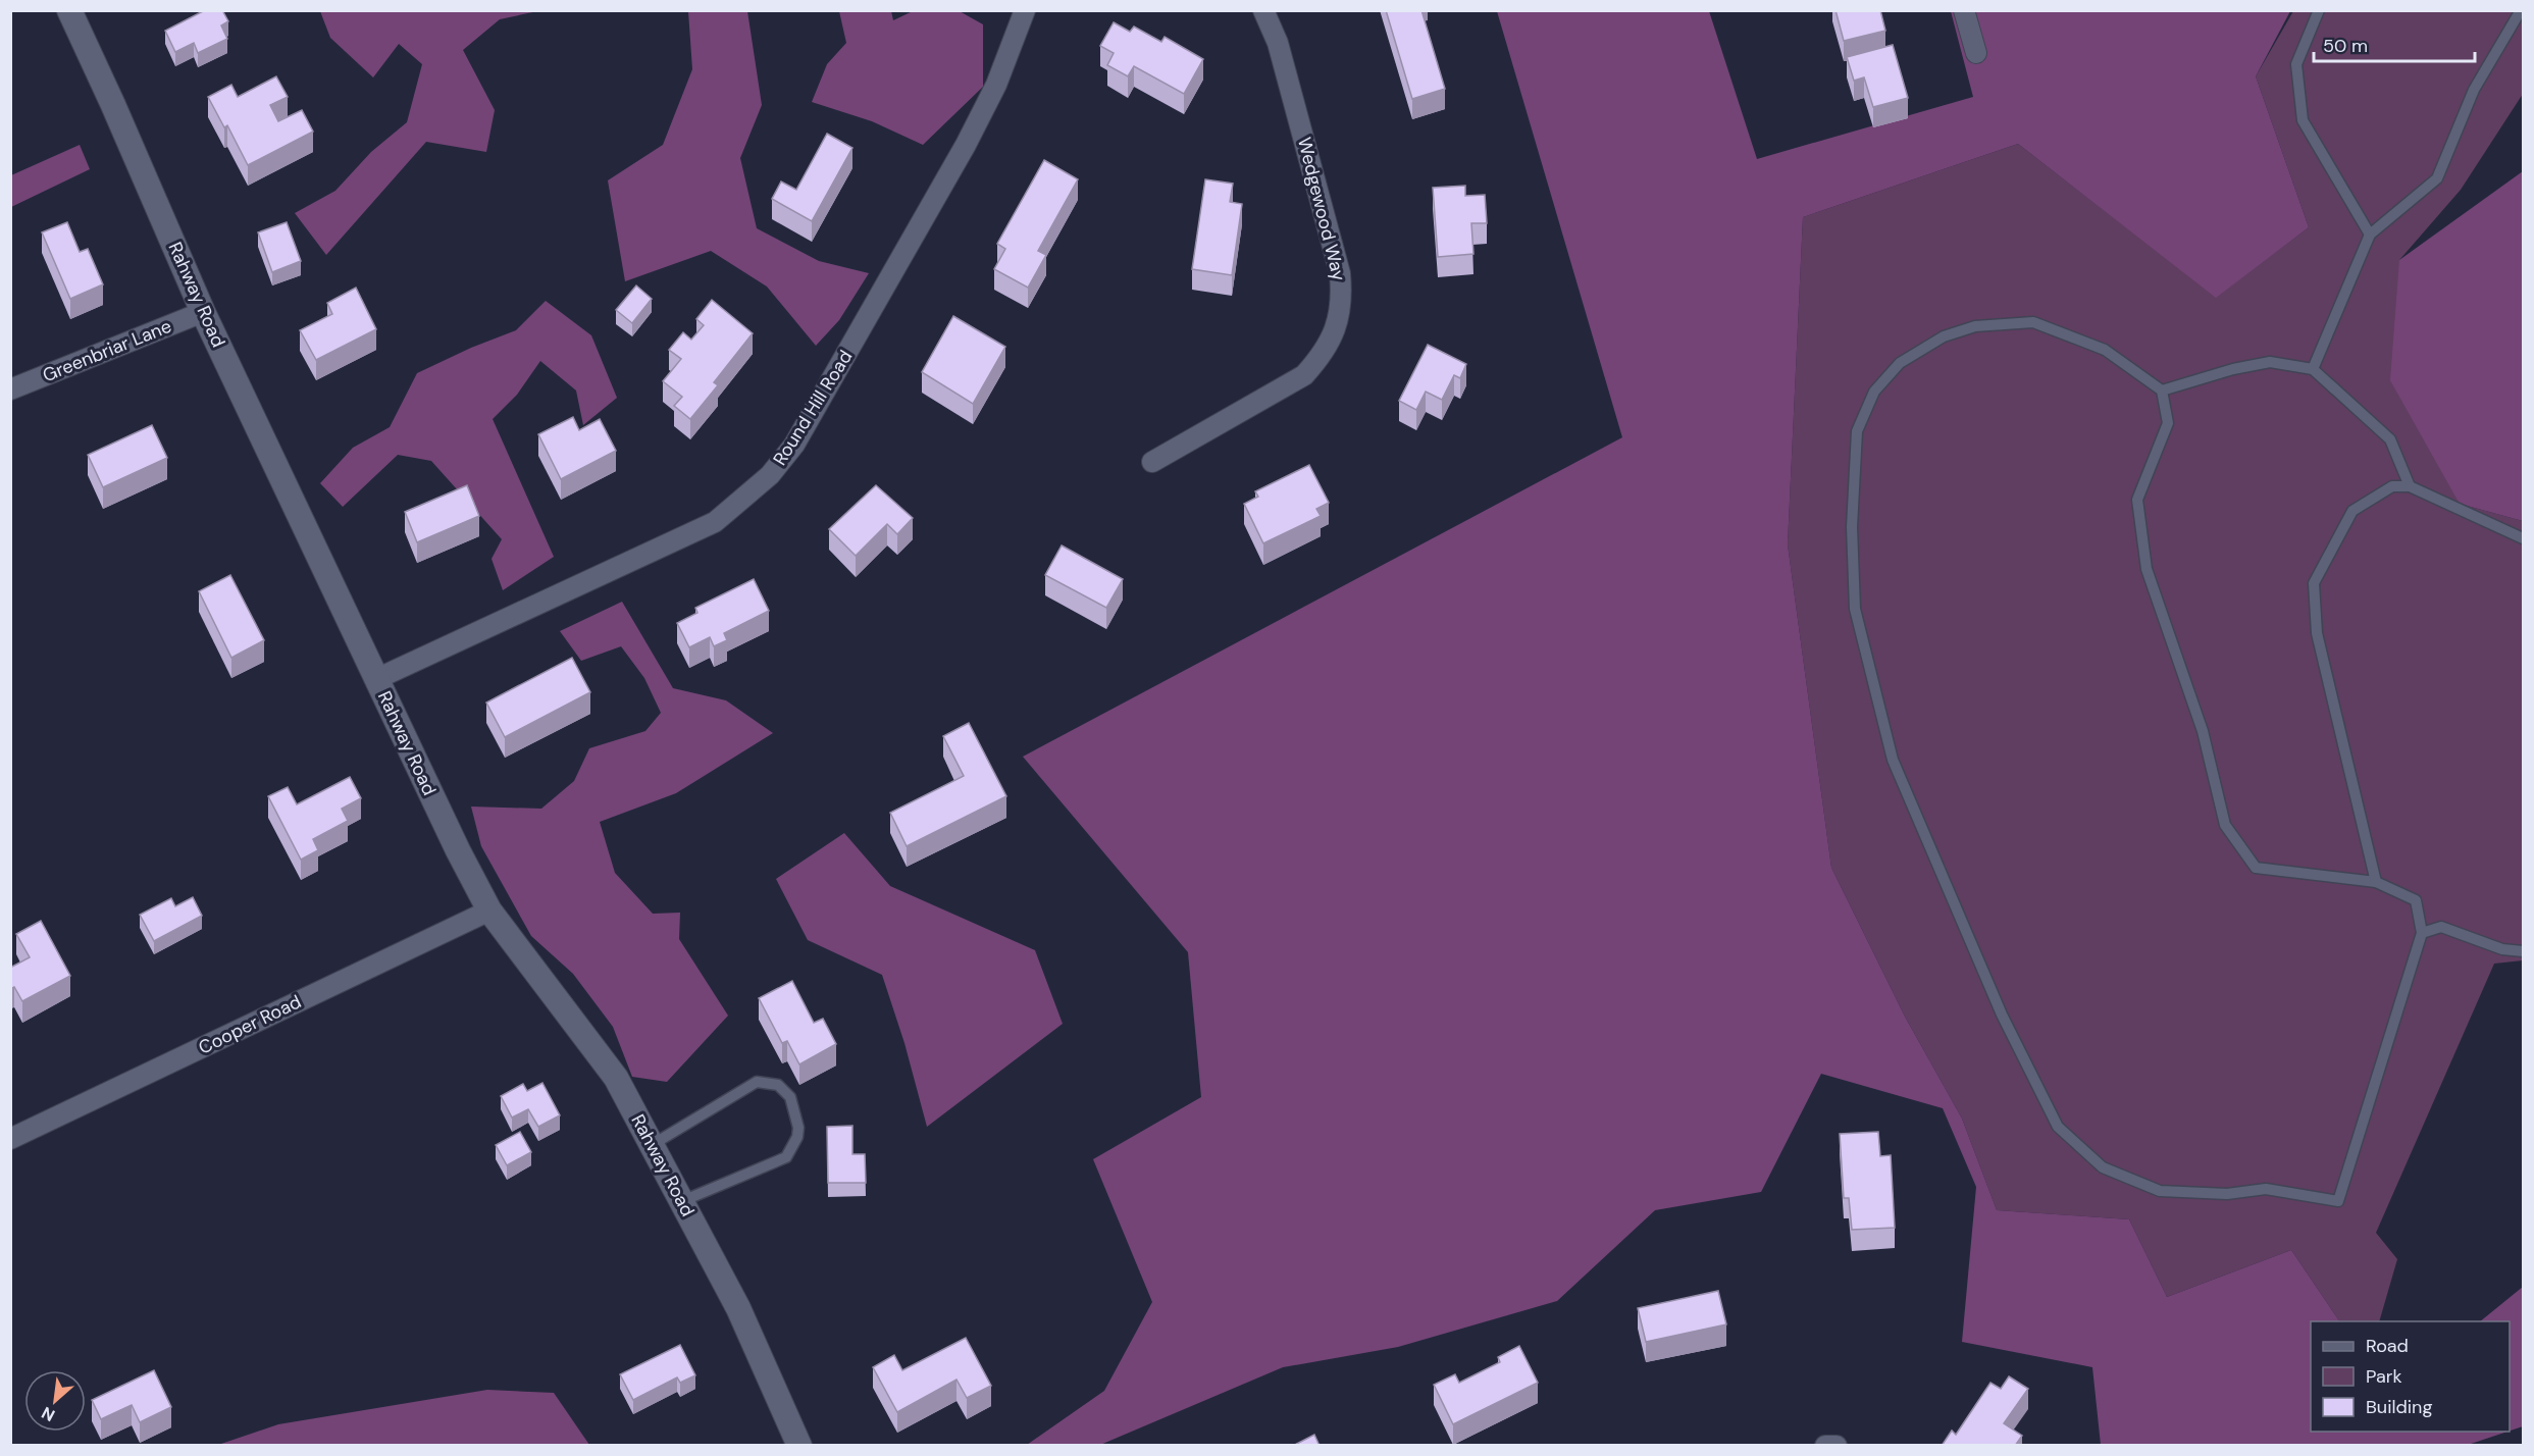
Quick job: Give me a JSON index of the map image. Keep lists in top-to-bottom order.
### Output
{
  "streets": {
    "street": [
      "Wedgewood Way",
      "Rahway Road",
      "Greenbriar Lane",
      "Round Hill Road",
      "Cooper Road"
    ]
  },
  "crossings": [
    ["Rahway Road", "Greenbriar Lane"],
    ["Rahway Road", "Round Hill Road"],
    ["Rahway Road", "Cooper Road"]
  ],
  "legend": ["Road", "Park", "Building"],
  "scale_bar": "50 m",
  "north": "bottom left"
}
